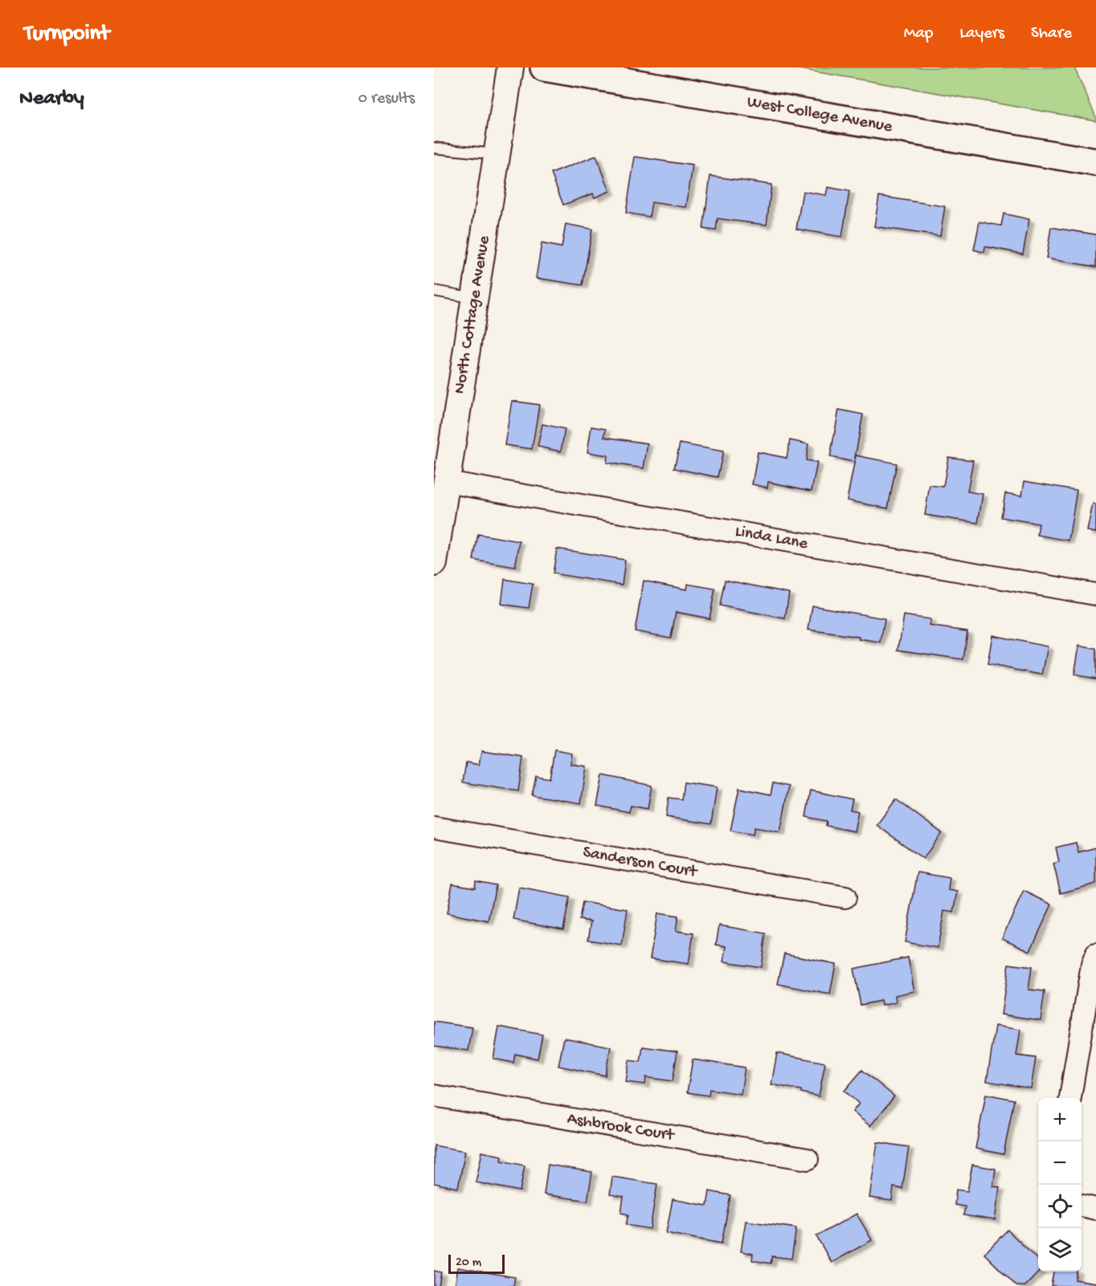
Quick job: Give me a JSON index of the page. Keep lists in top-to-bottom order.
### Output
{
  "streets": {
    "main road": ["West College Avenue"],
    "street": [
      "North Cottage Avenue",
      "Linda Lane",
      "Sanderson Court",
      "Ashbrook Court"
    ]
  },
  "crossings": [
    ["North Cottage Avenue", "Linda Lane"]
  ],
  "scale_bar": "20 m",
  "page": {
    "header": "Turnpoint",
    "nav": ["Map", "Layers", "Share"],
    "heading": ["Nearby", "0 results"],
    "map_buttons": ["+", "−"],
    "scale": "20 m"
  }
}
